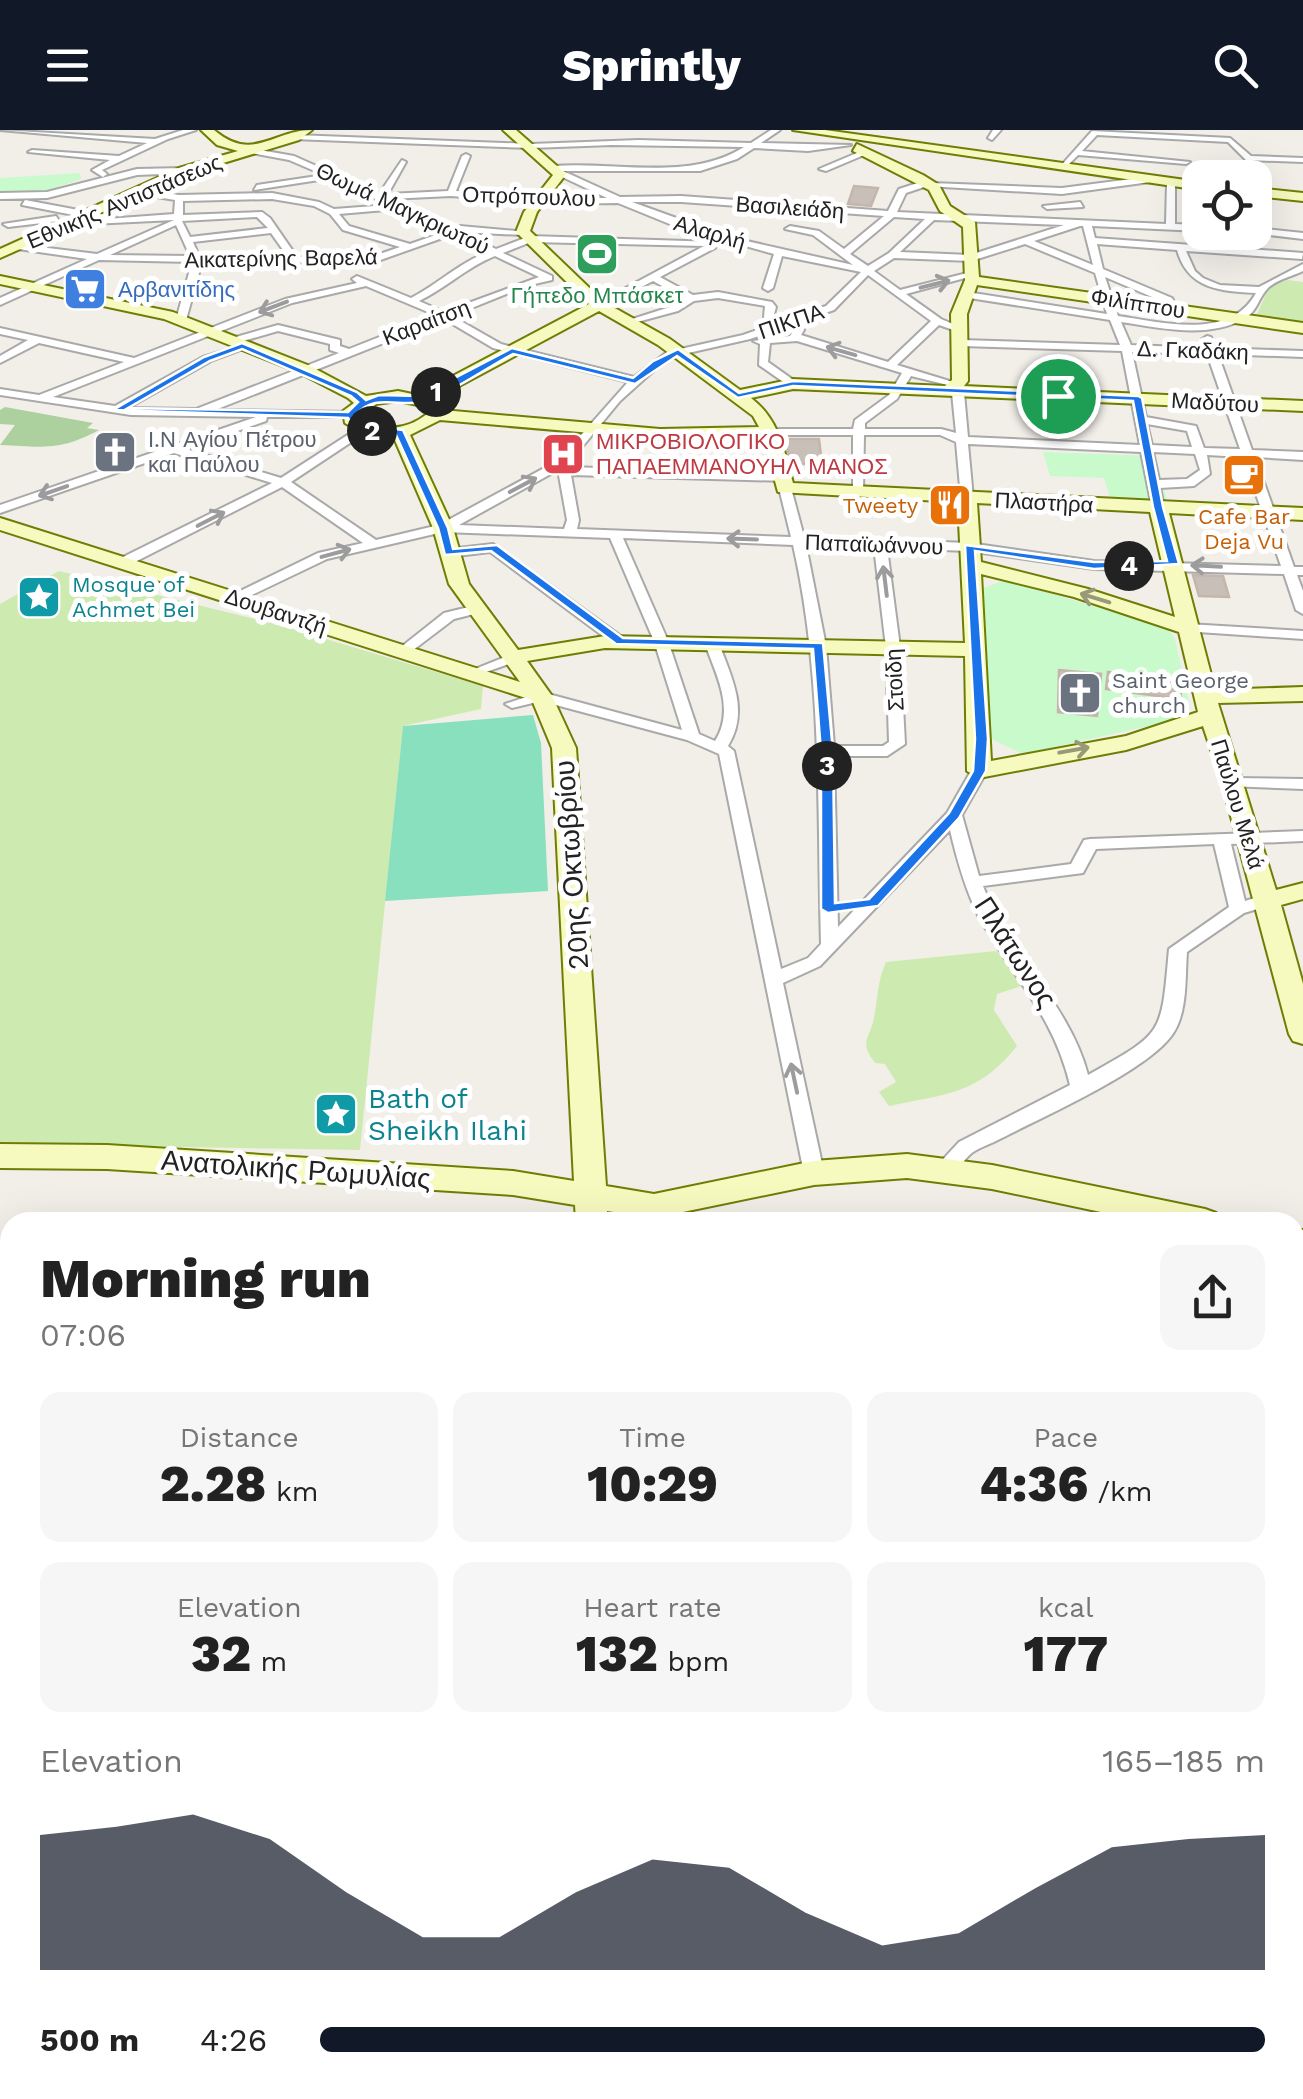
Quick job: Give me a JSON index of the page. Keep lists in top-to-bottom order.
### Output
{
  "streets": {
    "street": [
      "Οπρόπουλου",
      "Εθνικής Αντιστάσεως",
      "Βασιλειάδη",
      "Θωμά Μαγκριωτού",
      "Αλαρλή",
      "Αικατερίνης Βαρελά",
      "Φιλίππου",
      "ΠΙΚΠΑ",
      "Καραίτση",
      "Δ. Γκαδάκη",
      "Μαδύτου",
      "Πλαστήρα",
      "Παπαϊωάννου",
      "Δουβαντζή",
      "Στοίδη",
      "Παύλου Μελά",
      "20ης Οκτωβρίου",
      "Πλάτωνος",
      "Ανατολικής Ρωμυλίας"
    ]
  },
  "crossings": [
    ["Οπρόπουλου", "Βασιλειάδη"],
    ["Οπρόπουλου", "Θωμά Μαγκριωτού"],
    ["Οπρόπουλου", "Αλαρλή"],
    ["Εθνικής Αντιστάσεως", "Θωμά Μαγκριωτού"],
    ["Εθνικής Αντιστάσεως", "Αικατερίνης Βαρελά"],
    ["Βασιλειάδη", "Αλαρλή"],
    ["Βασιλειάδη", "ΠΙΚΠΑ"],
    ["Θωμά Μαγκριωτού", "Αικατερίνης Βαρελά"],
    ["Θωμά Μαγκριωτού", "Καραίτση"],
    ["Αλαρλή", "ΠΙΚΠΑ"],
    ["Αλαρλή", "Δ. Γκαδάκη"],
    ["Φιλίππου", "Δ. Γκαδάκη"],
    ["Φιλίππου", "Παύλου Μελά"],
    ["ΠΙΚΠΑ", "Δ. Γκαδάκη"],
    ["Δ. Γκαδάκη", "Παύλου Μελά"],
    ["Μαδύτου", "Παύλου Μελά"],
    ["Πλαστήρα", "Παύλου Μελά"],
    ["Παπαϊωάννου", "Στοίδη"],
    ["Παπαϊωάννου", "Παύλου Μελά"],
    ["Παπαϊωάννου", "20ης Οκτωβρίου"],
    ["Δουβαντζή", "Στοίδη"],
    ["Δουβαντζή", "20ης Οκτωβρίου"],
    ["20ης Οκτωβρίου", "Ανατολικής Ρωμυλίας"]
  ],
  "places": {
    "sports": ["Γήπεδο Μπάσκετ"],
    "supermarket": ["Αρβανιτίδης"],
    "church": ["Ι.Ν Αγίου Πέτρου και Παύλου", "Saint George church"],
    "hospital": ["ΜΙΚΡΟΒΙΟΛΟΓΙΚΟ ΠΑΠΑΕΜΜΑΝΟΥΗΛ ΜΑΝΟΣ"],
    "cafe": ["Cafe Bar Deja Vu"],
    "restaurant": ["Tweety"],
    "place": ["Mosque of Achmet Bei", "Bath of Sheikh Ilahi"]
  },
  "page": {
    "header": "Sprintly",
    "pins": [
      "1",
      "2",
      "4",
      "3"
    ],
    "heading": ["Morning run", "07:06"],
    "stats": [
      ["Distance", "2.28 km"],
      ["Time", "10:29"],
      ["Pace", "4:36 /km"],
      ["Elevation", "32 m"],
      ["Heart rate", "132 bpm"],
      ["kcal", "177"]
    ],
    "chart": ["Elevation", "165–185 m"],
    "list": [
      {
        "name": "500 m",
        "note": "4:26"
      }
    ]
  }
}
